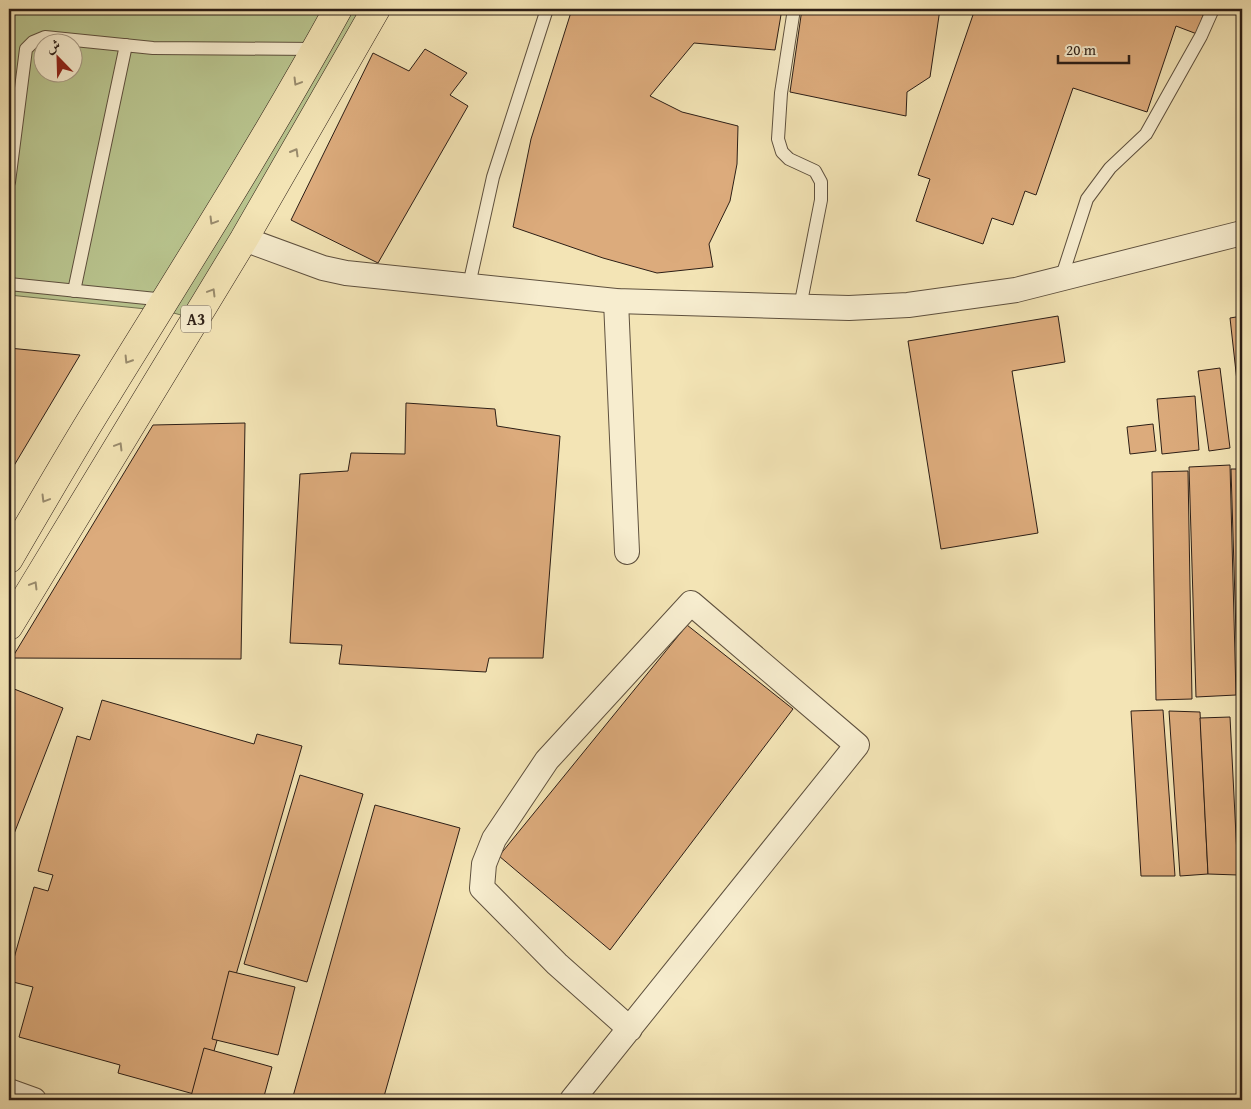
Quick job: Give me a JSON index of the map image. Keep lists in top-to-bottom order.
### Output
{
  "streets": {
    "highway": ["A3"]
  },
  "scale_bar": "20 m",
  "north": "top left"
}
